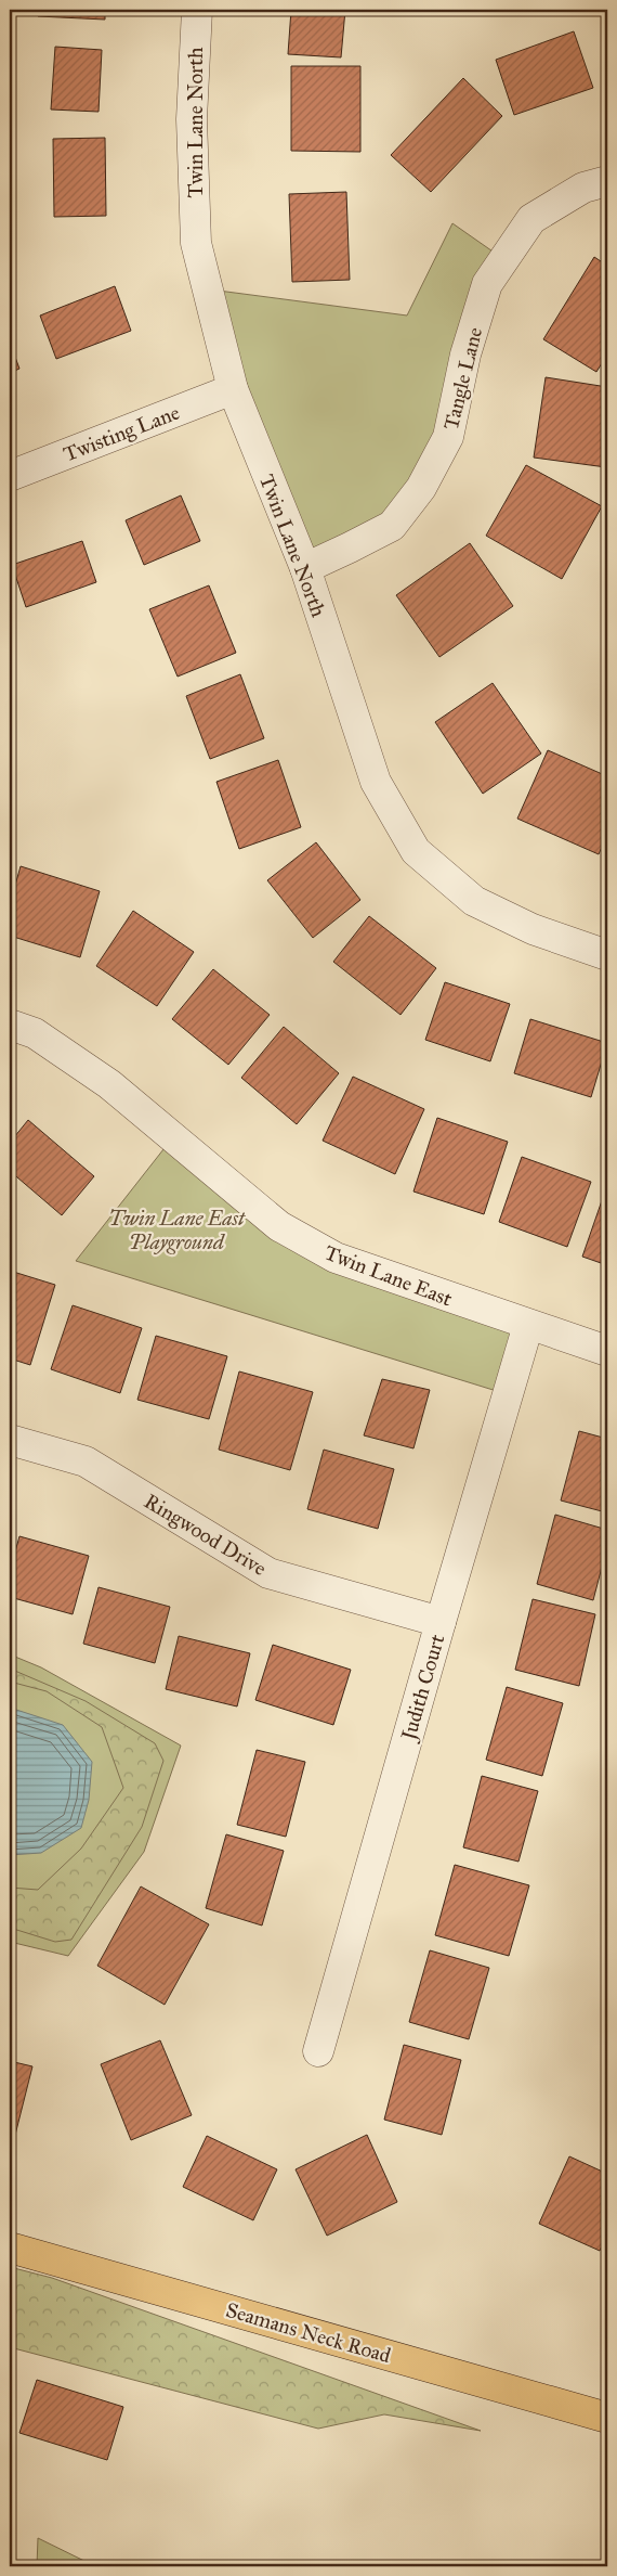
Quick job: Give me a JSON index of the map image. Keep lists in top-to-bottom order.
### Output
{
  "streets": {
    "main road": ["Seamans Neck Road"],
    "street": [
      "Twin Lane North",
      "Tangle Lane",
      "Twisting Lane",
      "Twin Lane East",
      "Ringwood Drive",
      "Judith Court"
    ]
  },
  "crossings": [
    ["Twin Lane North", "Tangle Lane"],
    ["Twin Lane North", "Twisting Lane"],
    ["Twin Lane East", "Judith Court"],
    ["Ringwood Drive", "Judith Court"]
  ],
  "parks": ["Twin Lane East Playground"]
}
